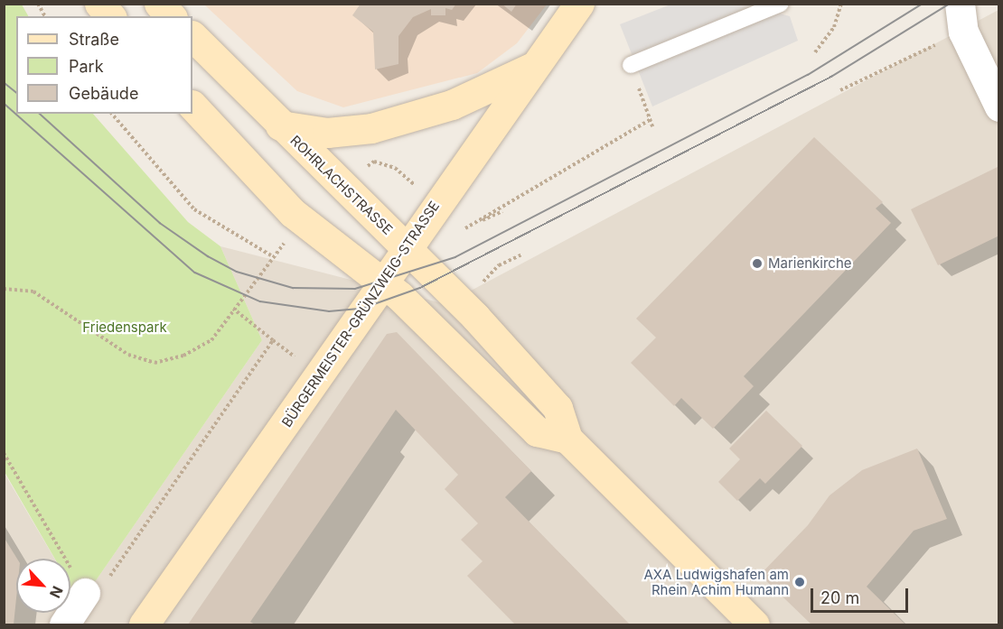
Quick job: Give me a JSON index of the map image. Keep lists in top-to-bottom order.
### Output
{
  "streets": {
    "street": ["ROHRLACHSTRASSE", "BÜRGERMEISTER-GRÜNZWEIG-STRASSE"]
  },
  "crossings": [
    ["ROHRLACHSTRASSE", "BÜRGERMEISTER-GRÜNZWEIG-STRASSE"]
  ],
  "parks": ["Friedenspark"],
  "places": ["Marienkirche", "AXA Ludwigshafen am Rhein Achim Humann"],
  "legend": ["Straße", "Park", "Gebäude"],
  "scale_bar": "20 m",
  "north": "bottom right"
}
